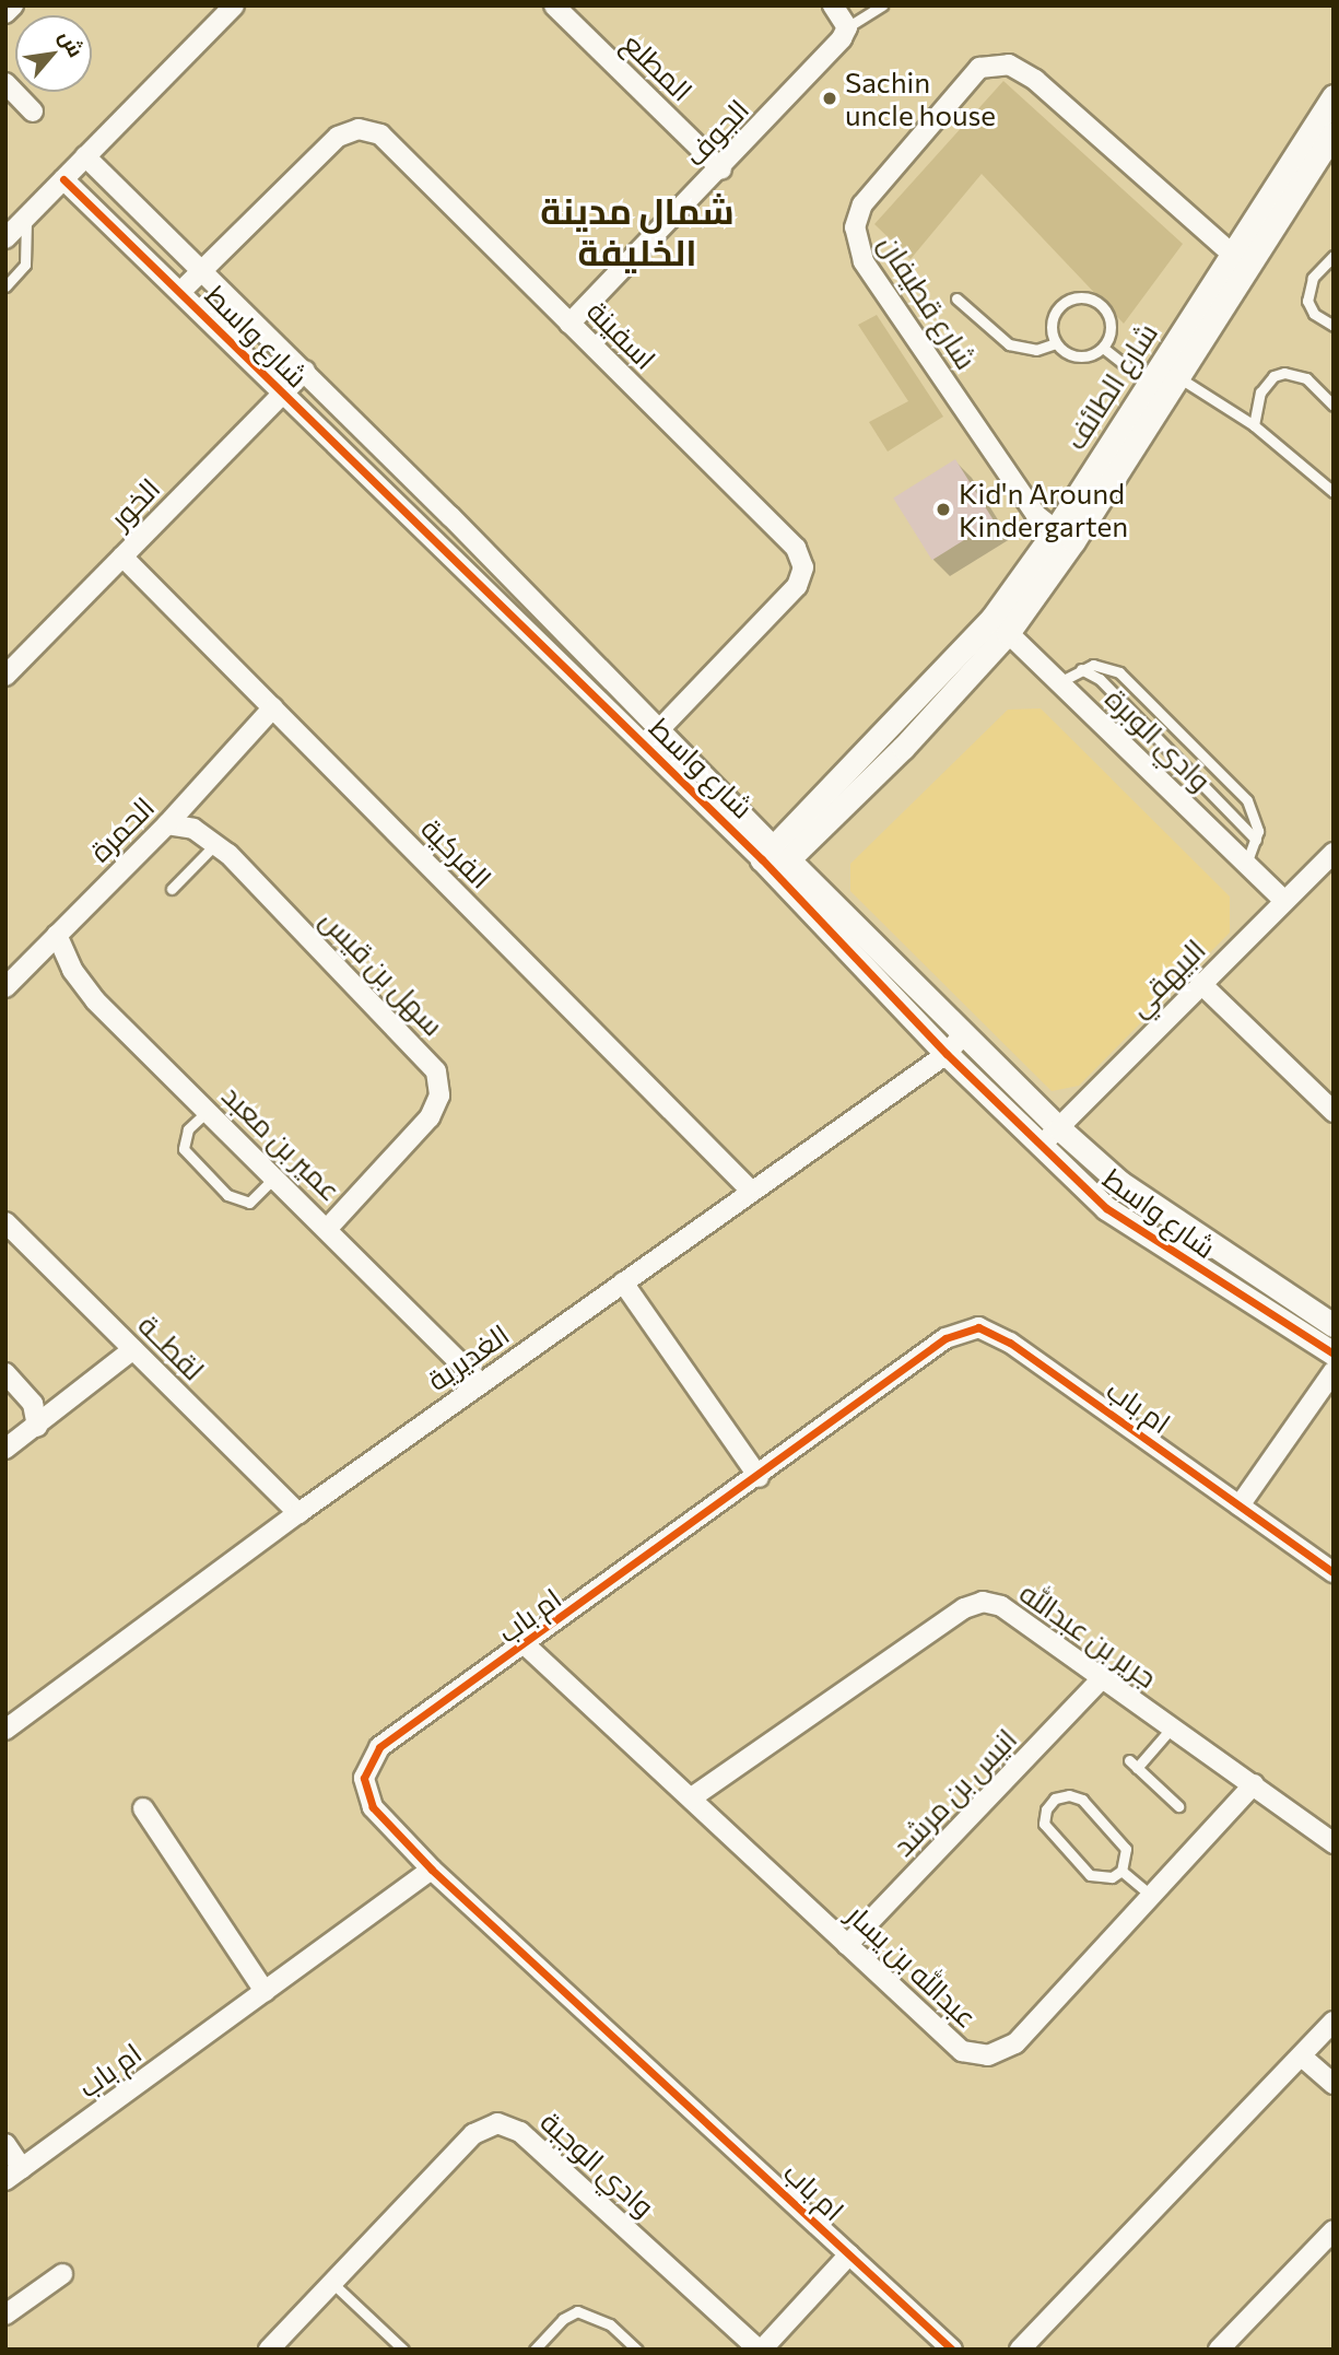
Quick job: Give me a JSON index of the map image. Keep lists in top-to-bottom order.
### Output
{
  "streets": {
    "street": [
      "المطلع",
      "الجوف",
      "شارع قطيفان",
      "اسفينة",
      "شارع واسط",
      "شارع الطائف",
      "الخور",
      "وادي الوبرة",
      "الحمرة",
      "الفركية",
      "سهل بن قيس",
      "البيهقي",
      "عمير بن معبد",
      "لقطــة",
      "الغديرية",
      "ام باب",
      "جرير بن عبدالله",
      "انيس بن مرشد",
      "عبدالله بن يسار",
      "وادي الوجبة"
    ]
  },
  "crossings": [
    ["المطلع", "الجوف"],
    ["الجوف", "اسفينة"],
    ["شارع قطيفان", "شارع الطائف"],
    ["اسفينة", "شارع واسط"],
    ["شارع واسط", "شارع الطائف"],
    ["شارع واسط", "الخور"],
    ["شارع واسط", "البيهقي"],
    ["شارع واسط", "الغديرية"],
    ["شارع الطائف", "وادي الوبرة"],
    ["الخور", "الفركية"],
    ["وادي الوبرة", "البيهقي"],
    ["الحمرة", "الفركية"],
    ["الحمرة", "سهل بن قيس"],
    ["الحمرة", "عمير بن معبد"],
    ["الفركية", "الغديرية"],
    ["سهل بن قيس", "عمير بن معبد"],
    ["عمير بن معبد", "الغديرية"],
    ["لقطــة", "الغديرية"],
    ["ام باب", "عبدالله بن يسار"],
    ["ام باب", "وادي الوجبة"],
    ["جرير بن عبدالله", "انيس بن مرشد"],
    ["جرير بن عبدالله", "عبدالله بن يسار"],
    ["انيس بن مرشد", "عبدالله بن يسار"]
  ],
  "districts": ["شمال مدينة الخليفة"],
  "places": ["Sachin uncle house", "Kid'n Around Kindergarten"],
  "north": "top right"
}
